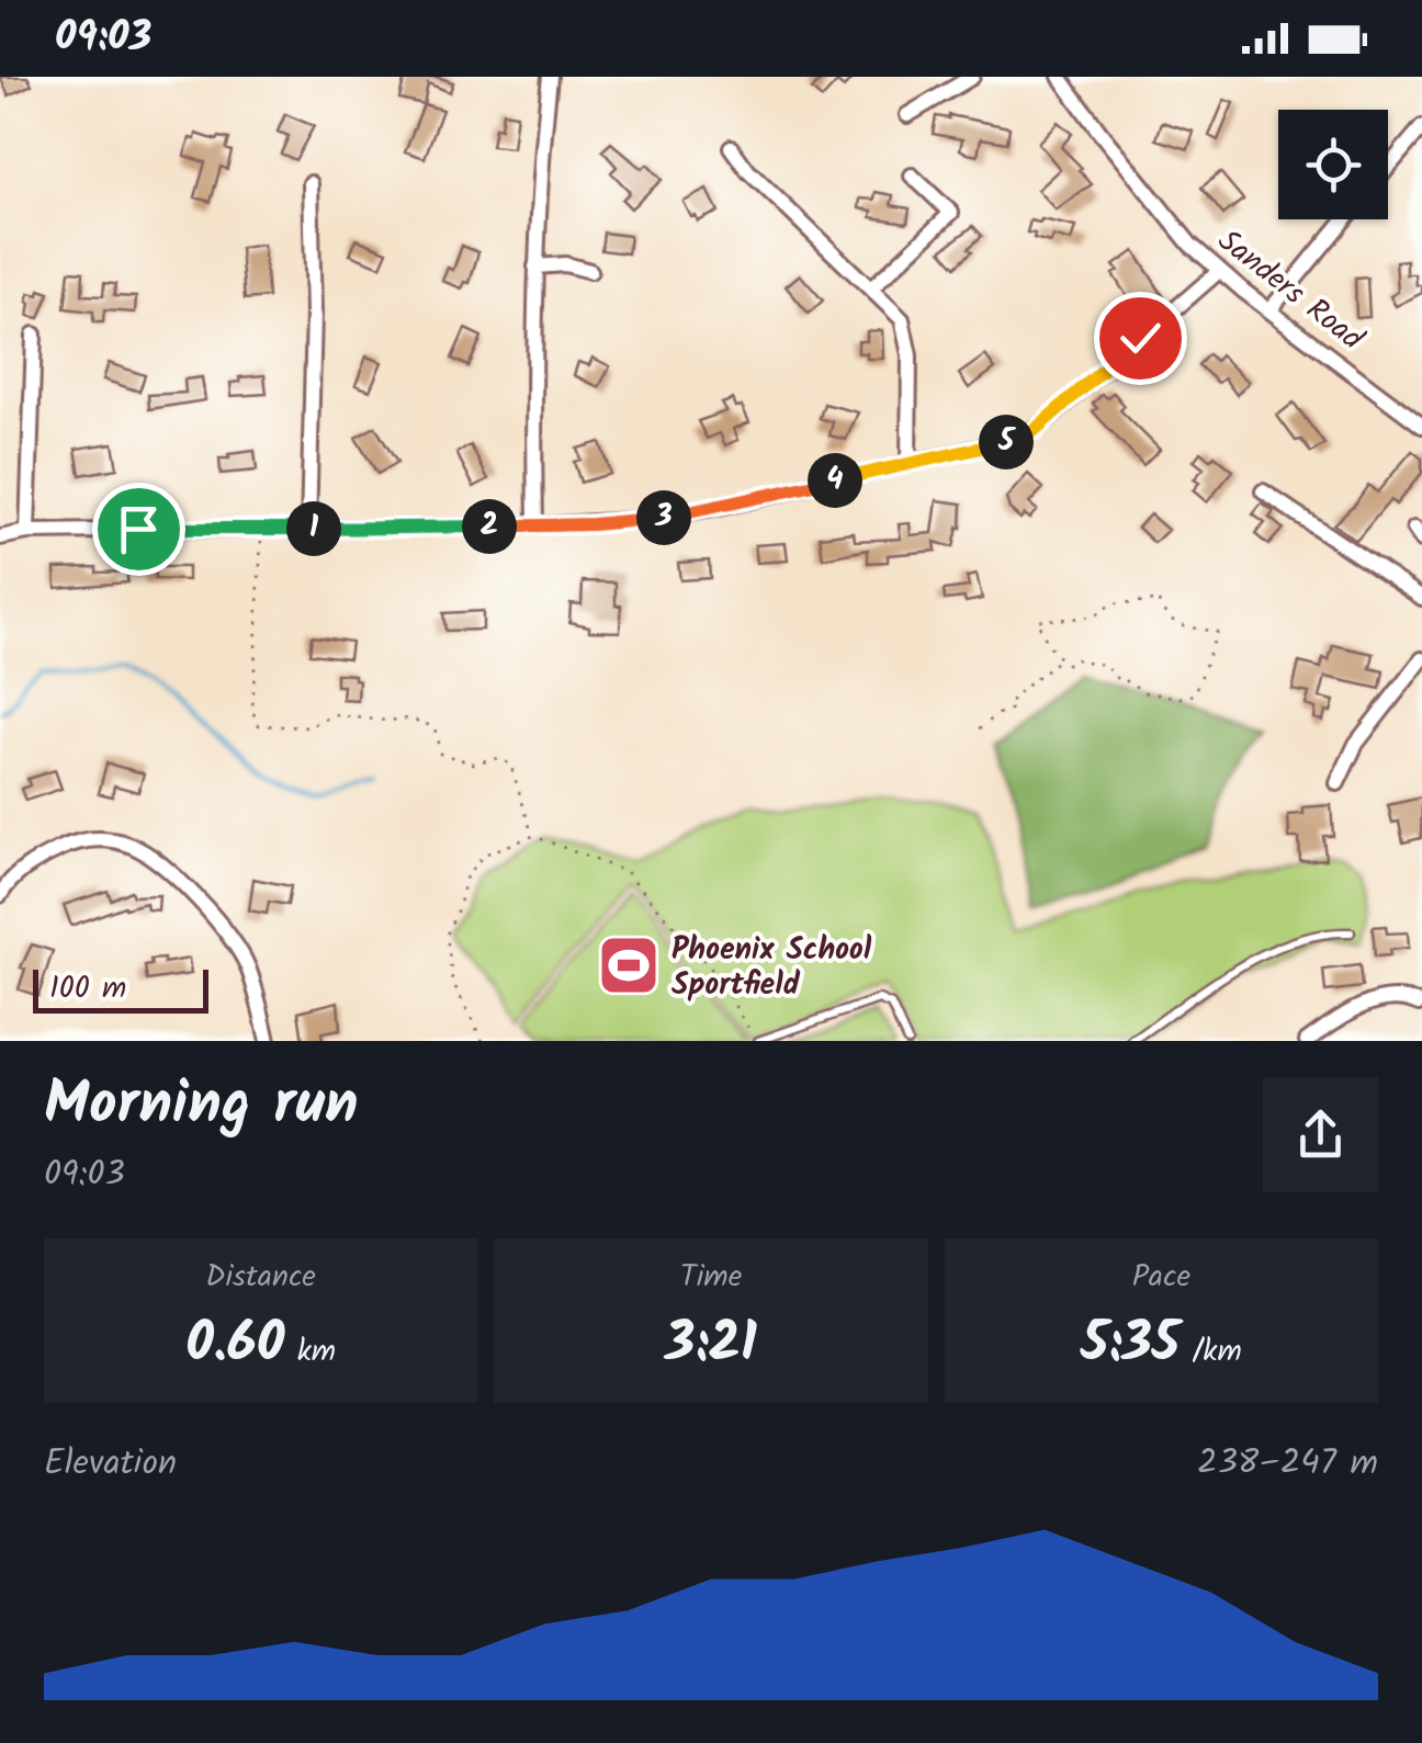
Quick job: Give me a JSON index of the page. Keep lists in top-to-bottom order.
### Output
{
  "streets": {
    "street": ["Sanders Road"]
  },
  "places": {
    "sports": ["Phoenix School Sportfield"]
  },
  "scale_bar": "100 m",
  "page": {
    "status": "09:03",
    "pins": [
      "5",
      "4",
      "3",
      "2",
      "1"
    ],
    "scale": "100 m",
    "heading": ["Morning run", "09:03"],
    "stats": [
      ["Distance", "0.60 km"],
      ["Time", "3:21"],
      ["Pace", "5:35 /km"]
    ],
    "chart": ["Elevation", "238–247 m"]
  }
}
